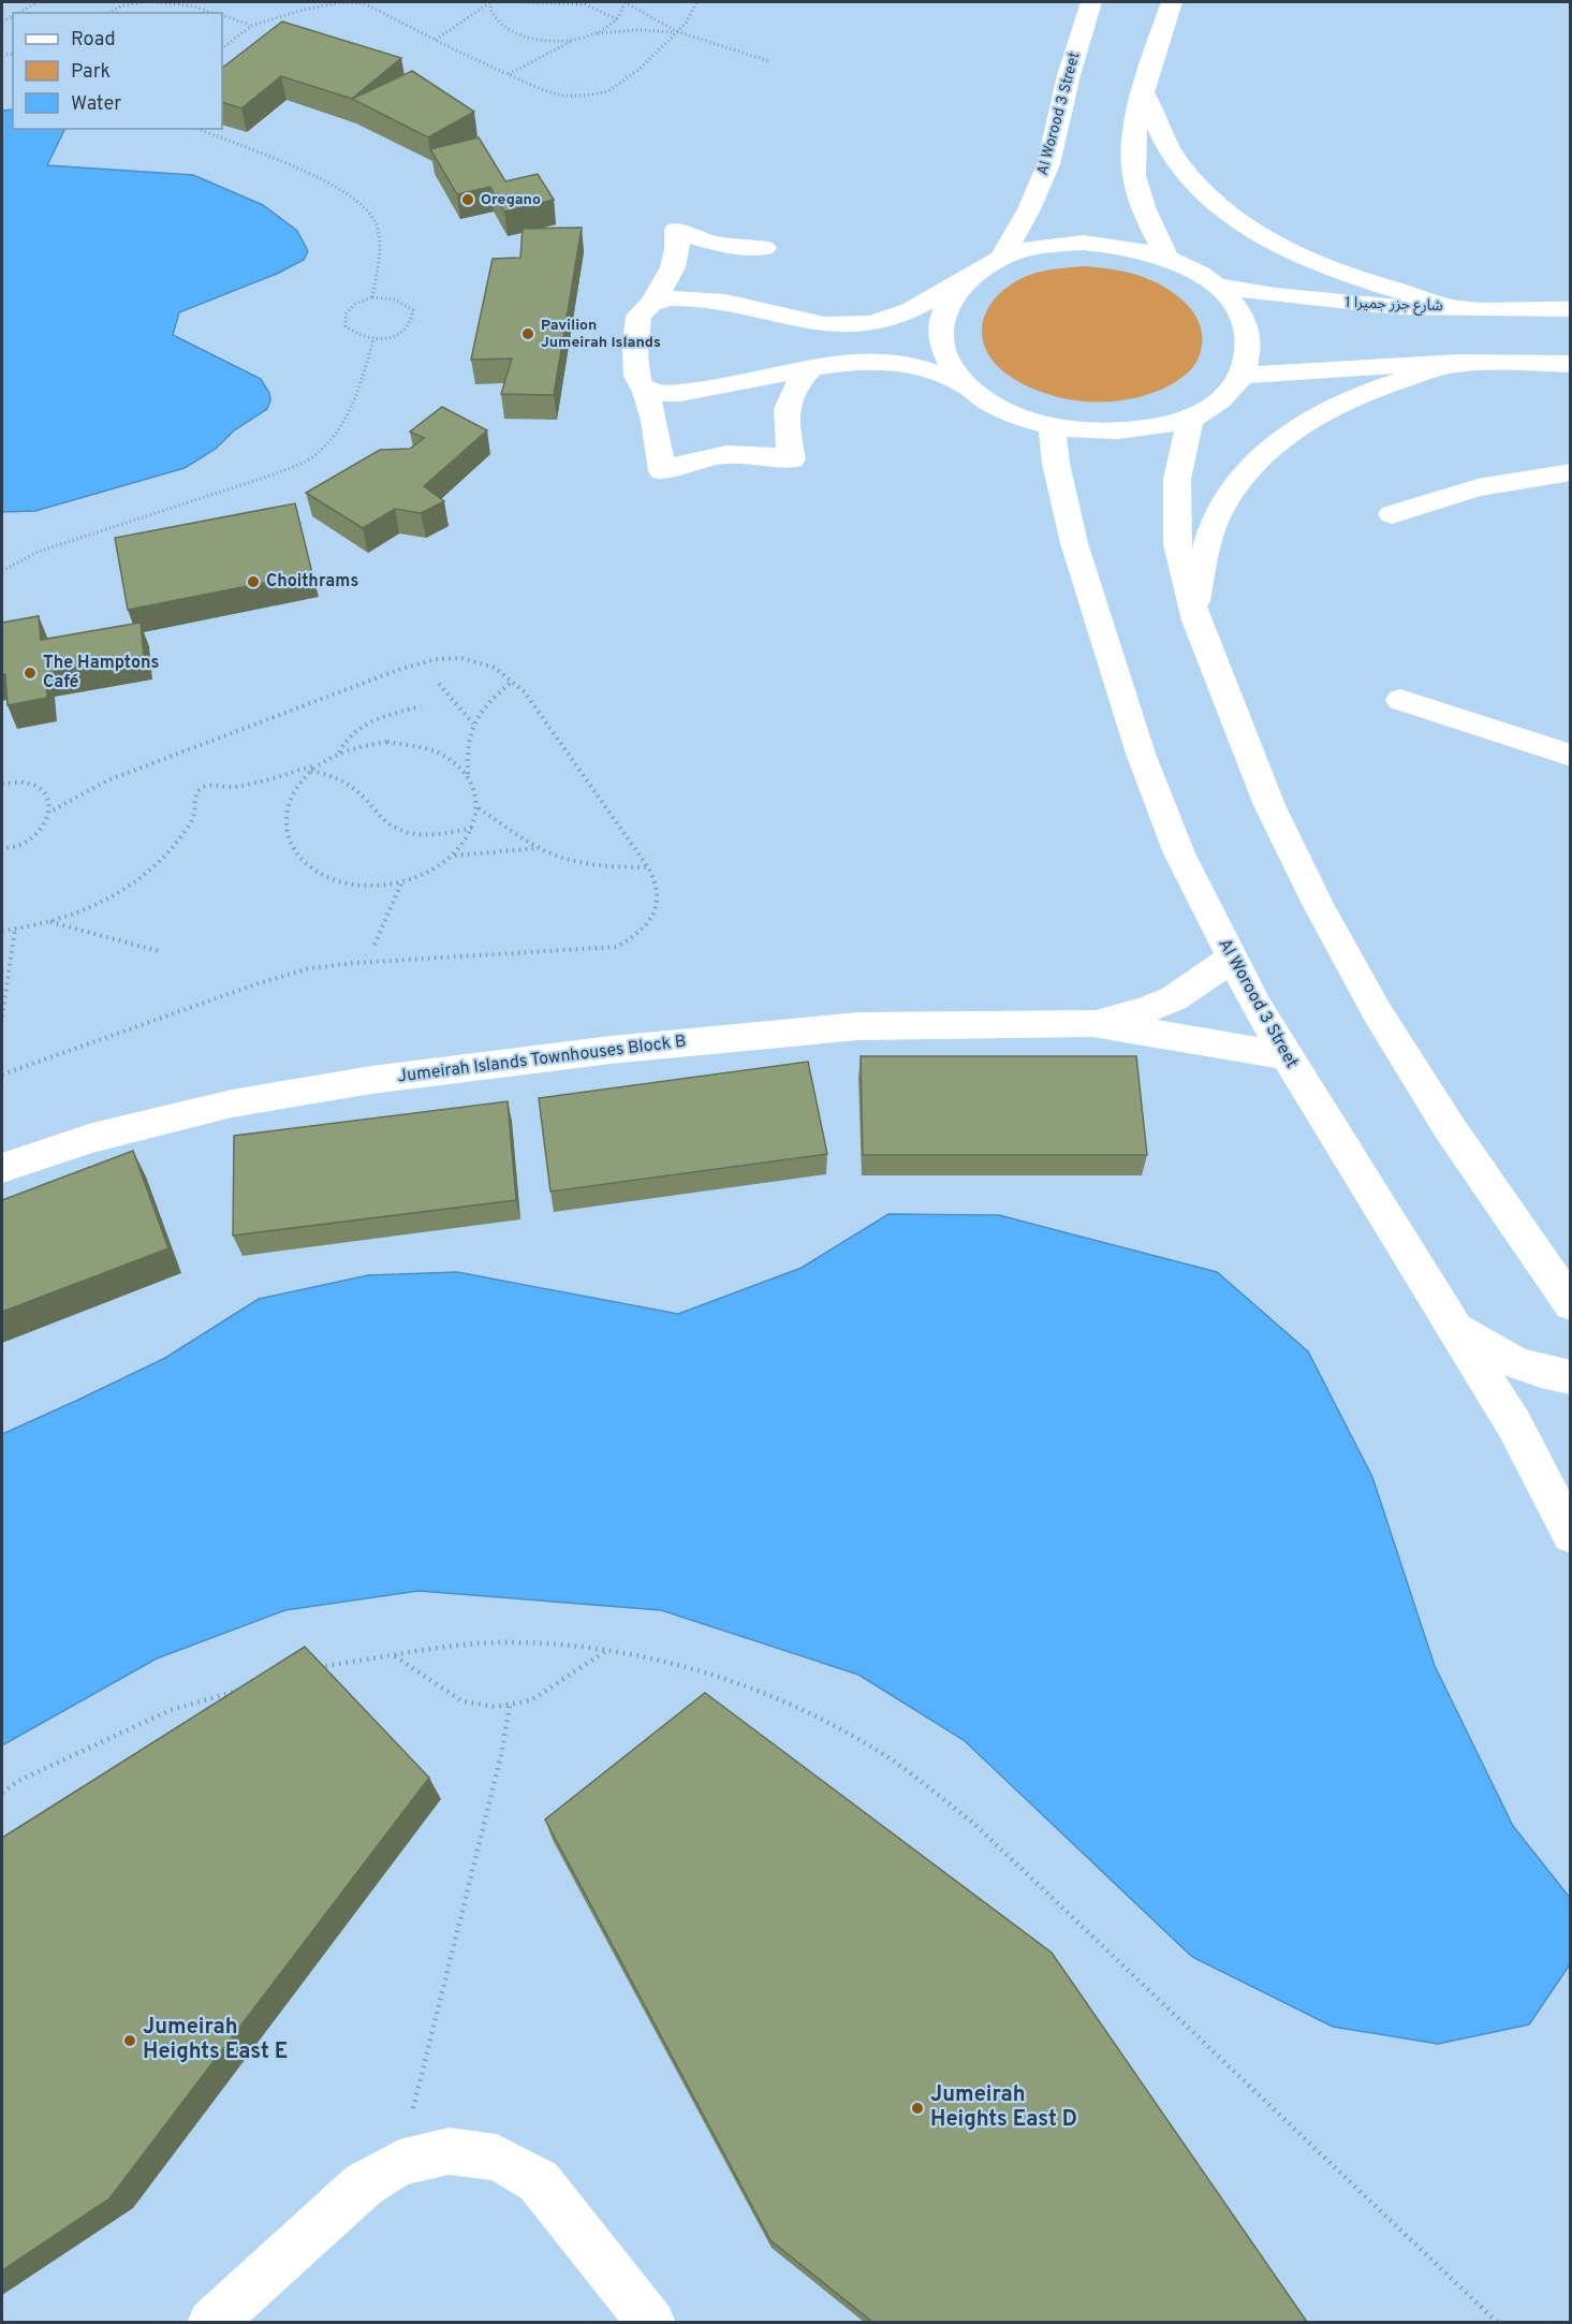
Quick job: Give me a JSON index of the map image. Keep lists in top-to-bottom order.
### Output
{
  "streets": {
    "street": ["Al Worood 3 Street", "شارع جزر جميرا 1", "Jumeirah Islands Townhouses Block B"]
  },
  "crossings": [
    ["Al Worood 3 Street", "Jumeirah Islands Townhouses Block B"]
  ],
  "places": [
    "Oregano",
    "Pavilion Jumeirah Islands",
    "Choithrams",
    "The Hamptons Café",
    "Jumeirah Heights East E",
    "Jumeirah Heights East D"
  ],
  "legend": ["Road", "Park", "Water"]
}
